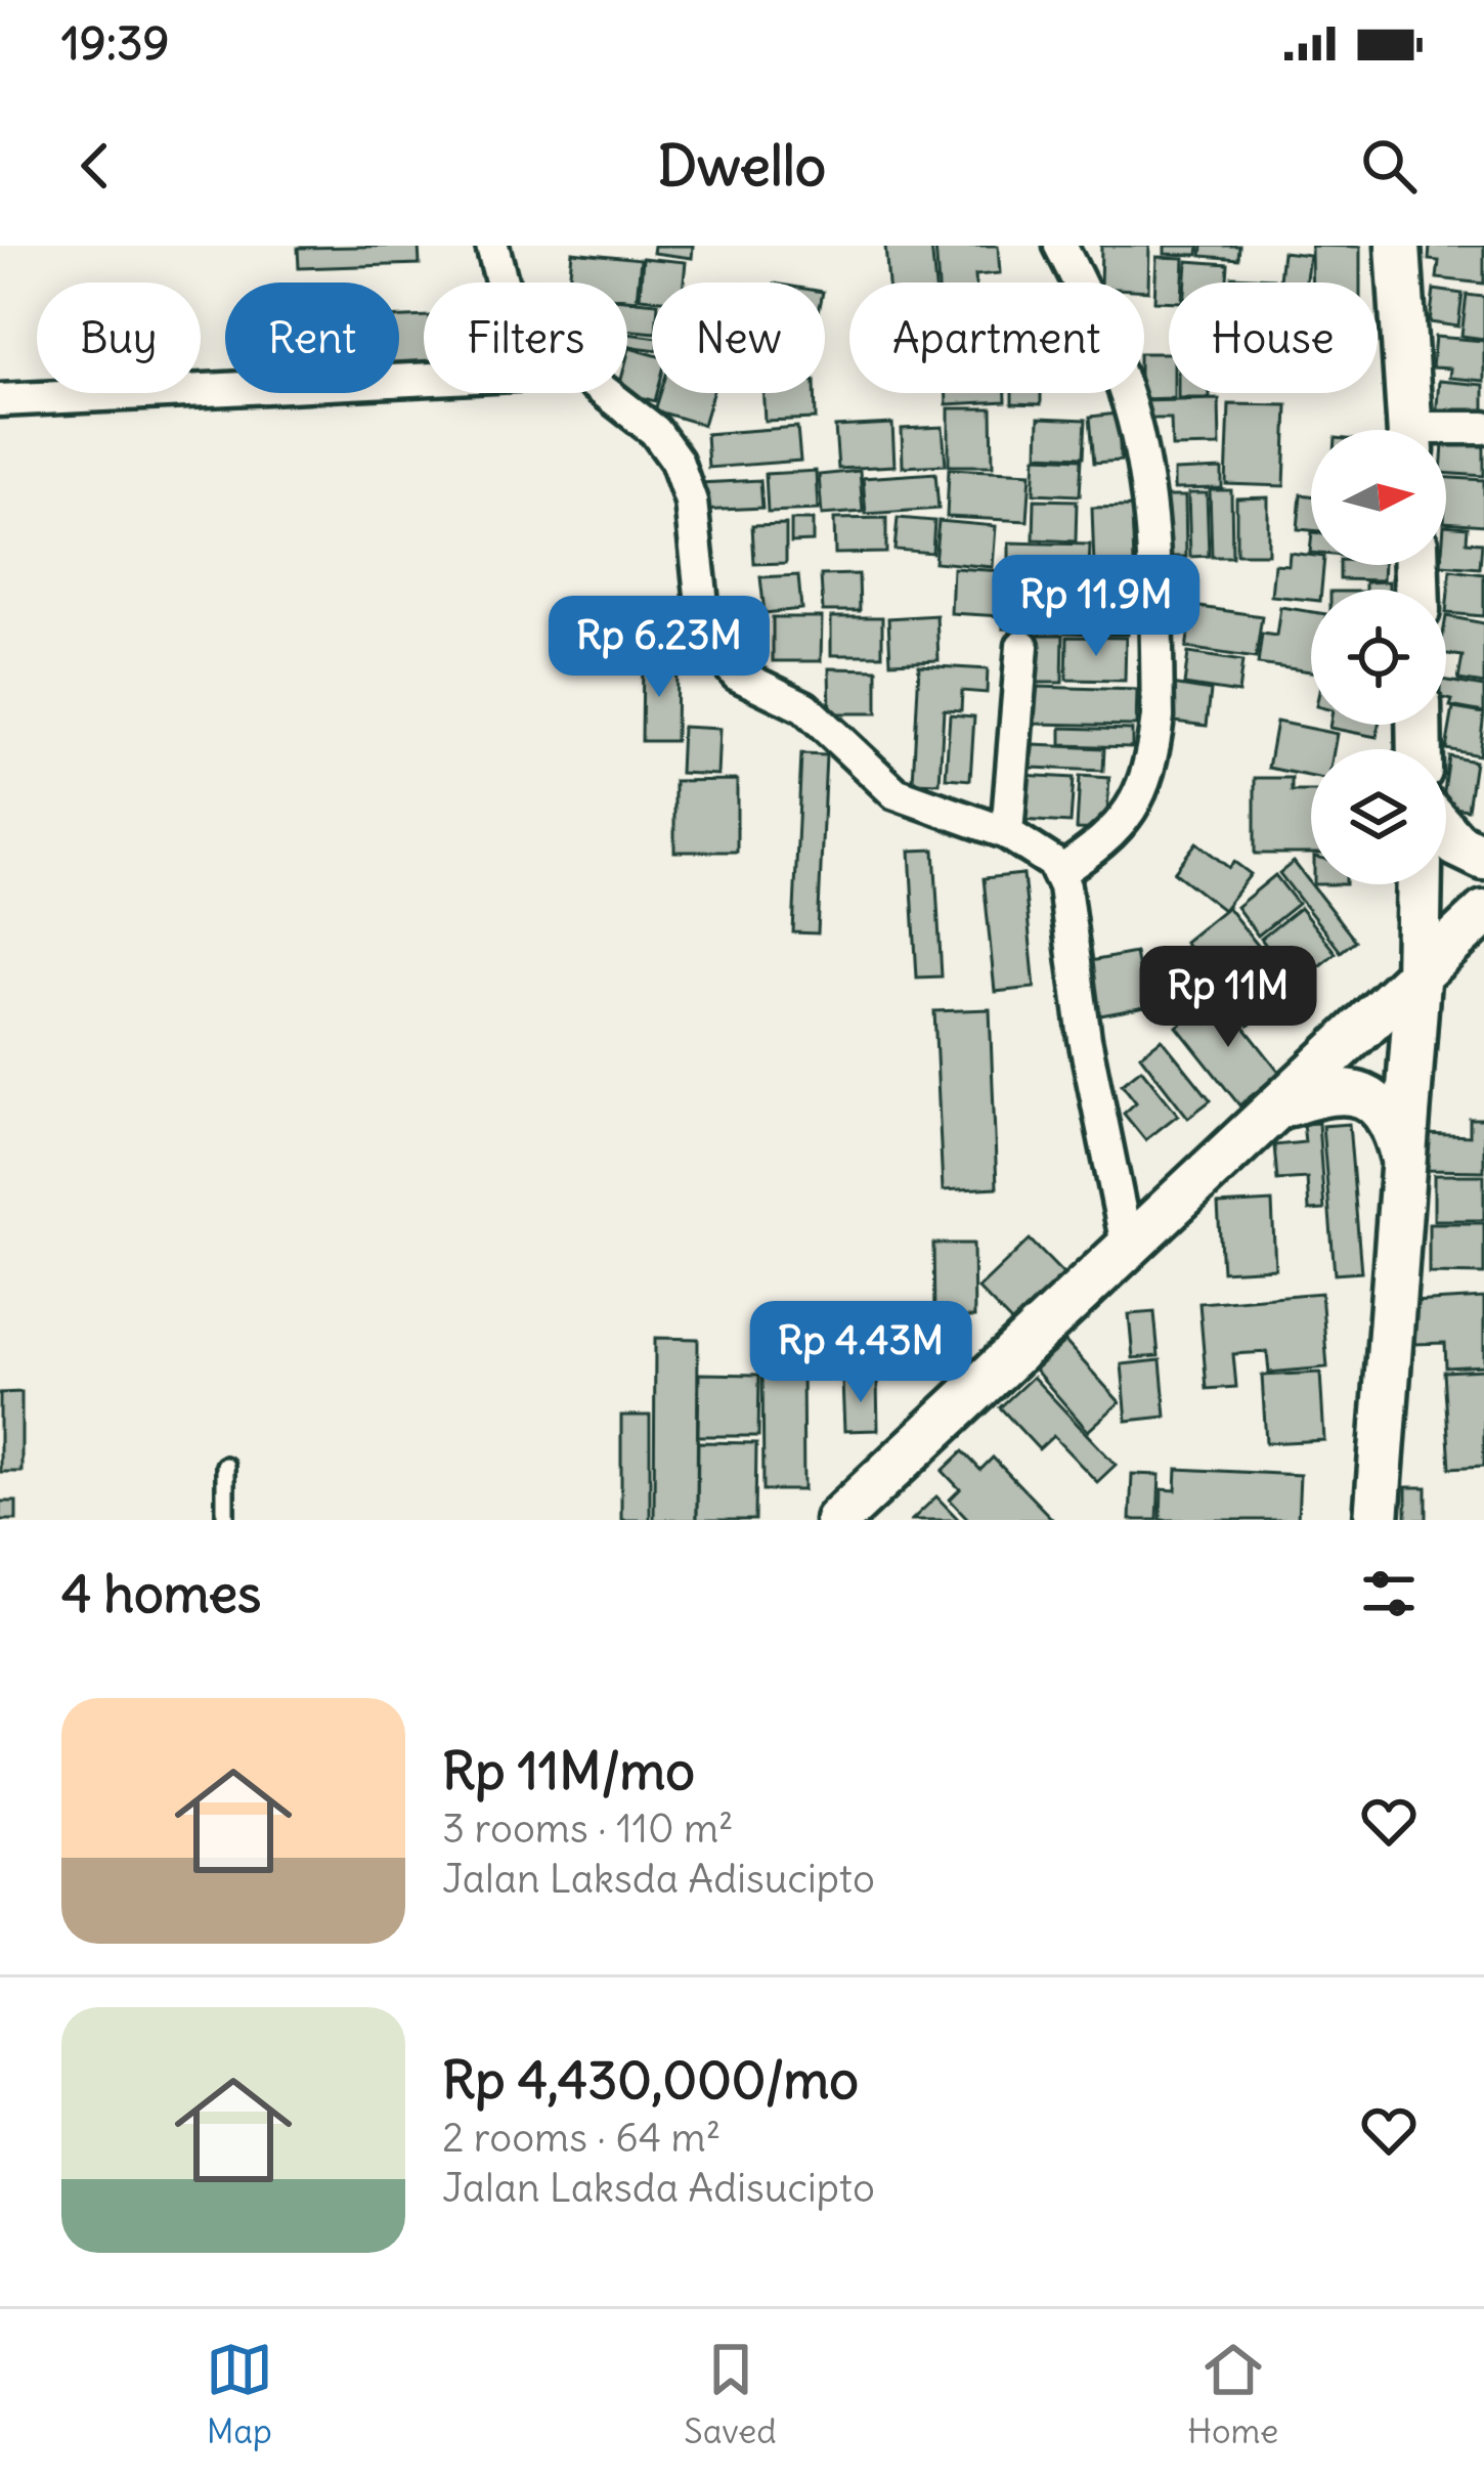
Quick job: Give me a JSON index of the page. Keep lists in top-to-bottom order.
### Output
{
  "north": "right",
  "page": {
    "status": "19:39",
    "header": "Dwello",
    "chip": [
      "Buy",
      "Rent",
      "Filters",
      "New",
      "Apartment",
      "House"
    ],
    "price": [
      "Rp 11.9M",
      "Rp 6.23M",
      "Rp 11M",
      "Rp 4.43M"
    ],
    "heading": "4 homes",
    "list": [
      {
        "name": "Rp 11M/mo",
        "note": "3 rooms · 110 m² · Jalan Laksda Adisucipto"
      },
      {
        "name": "Rp 4,430,000/mo",
        "note": "2 rooms · 64 m² · Jalan Laksda Adisucipto"
      }
    ],
    "tabs": ["Map", "Saved", "Home"]
  }
}
